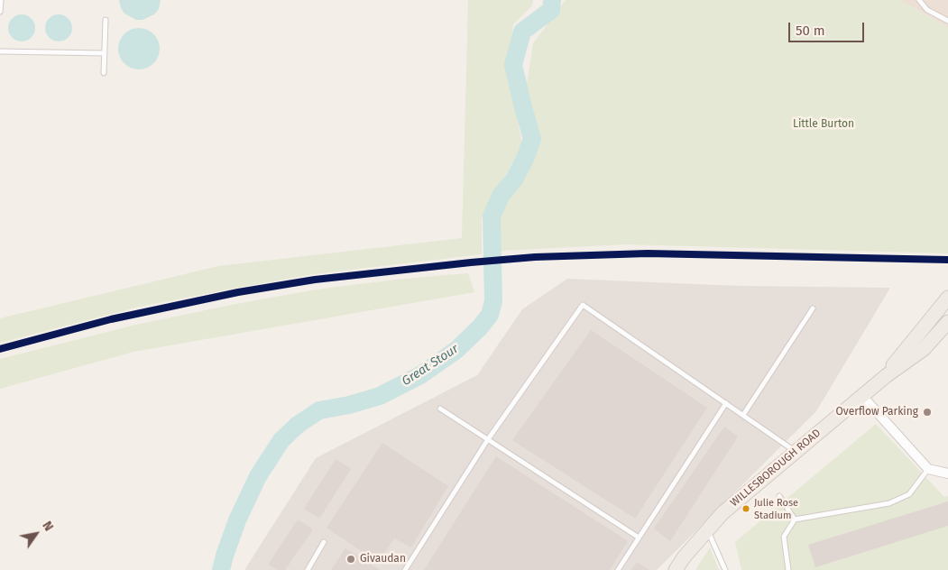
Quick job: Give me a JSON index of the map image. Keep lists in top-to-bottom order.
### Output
{
  "streets": {
    "main road": ["WILLESBOROUGH ROAD"]
  },
  "water": ["Great Stour"],
  "parks": ["Little Burton"],
  "places": ["Overflow Parking", "Julie Rose Stadium", "Givaudan"],
  "scale_bar": "50 m",
  "north": "top right"
}
